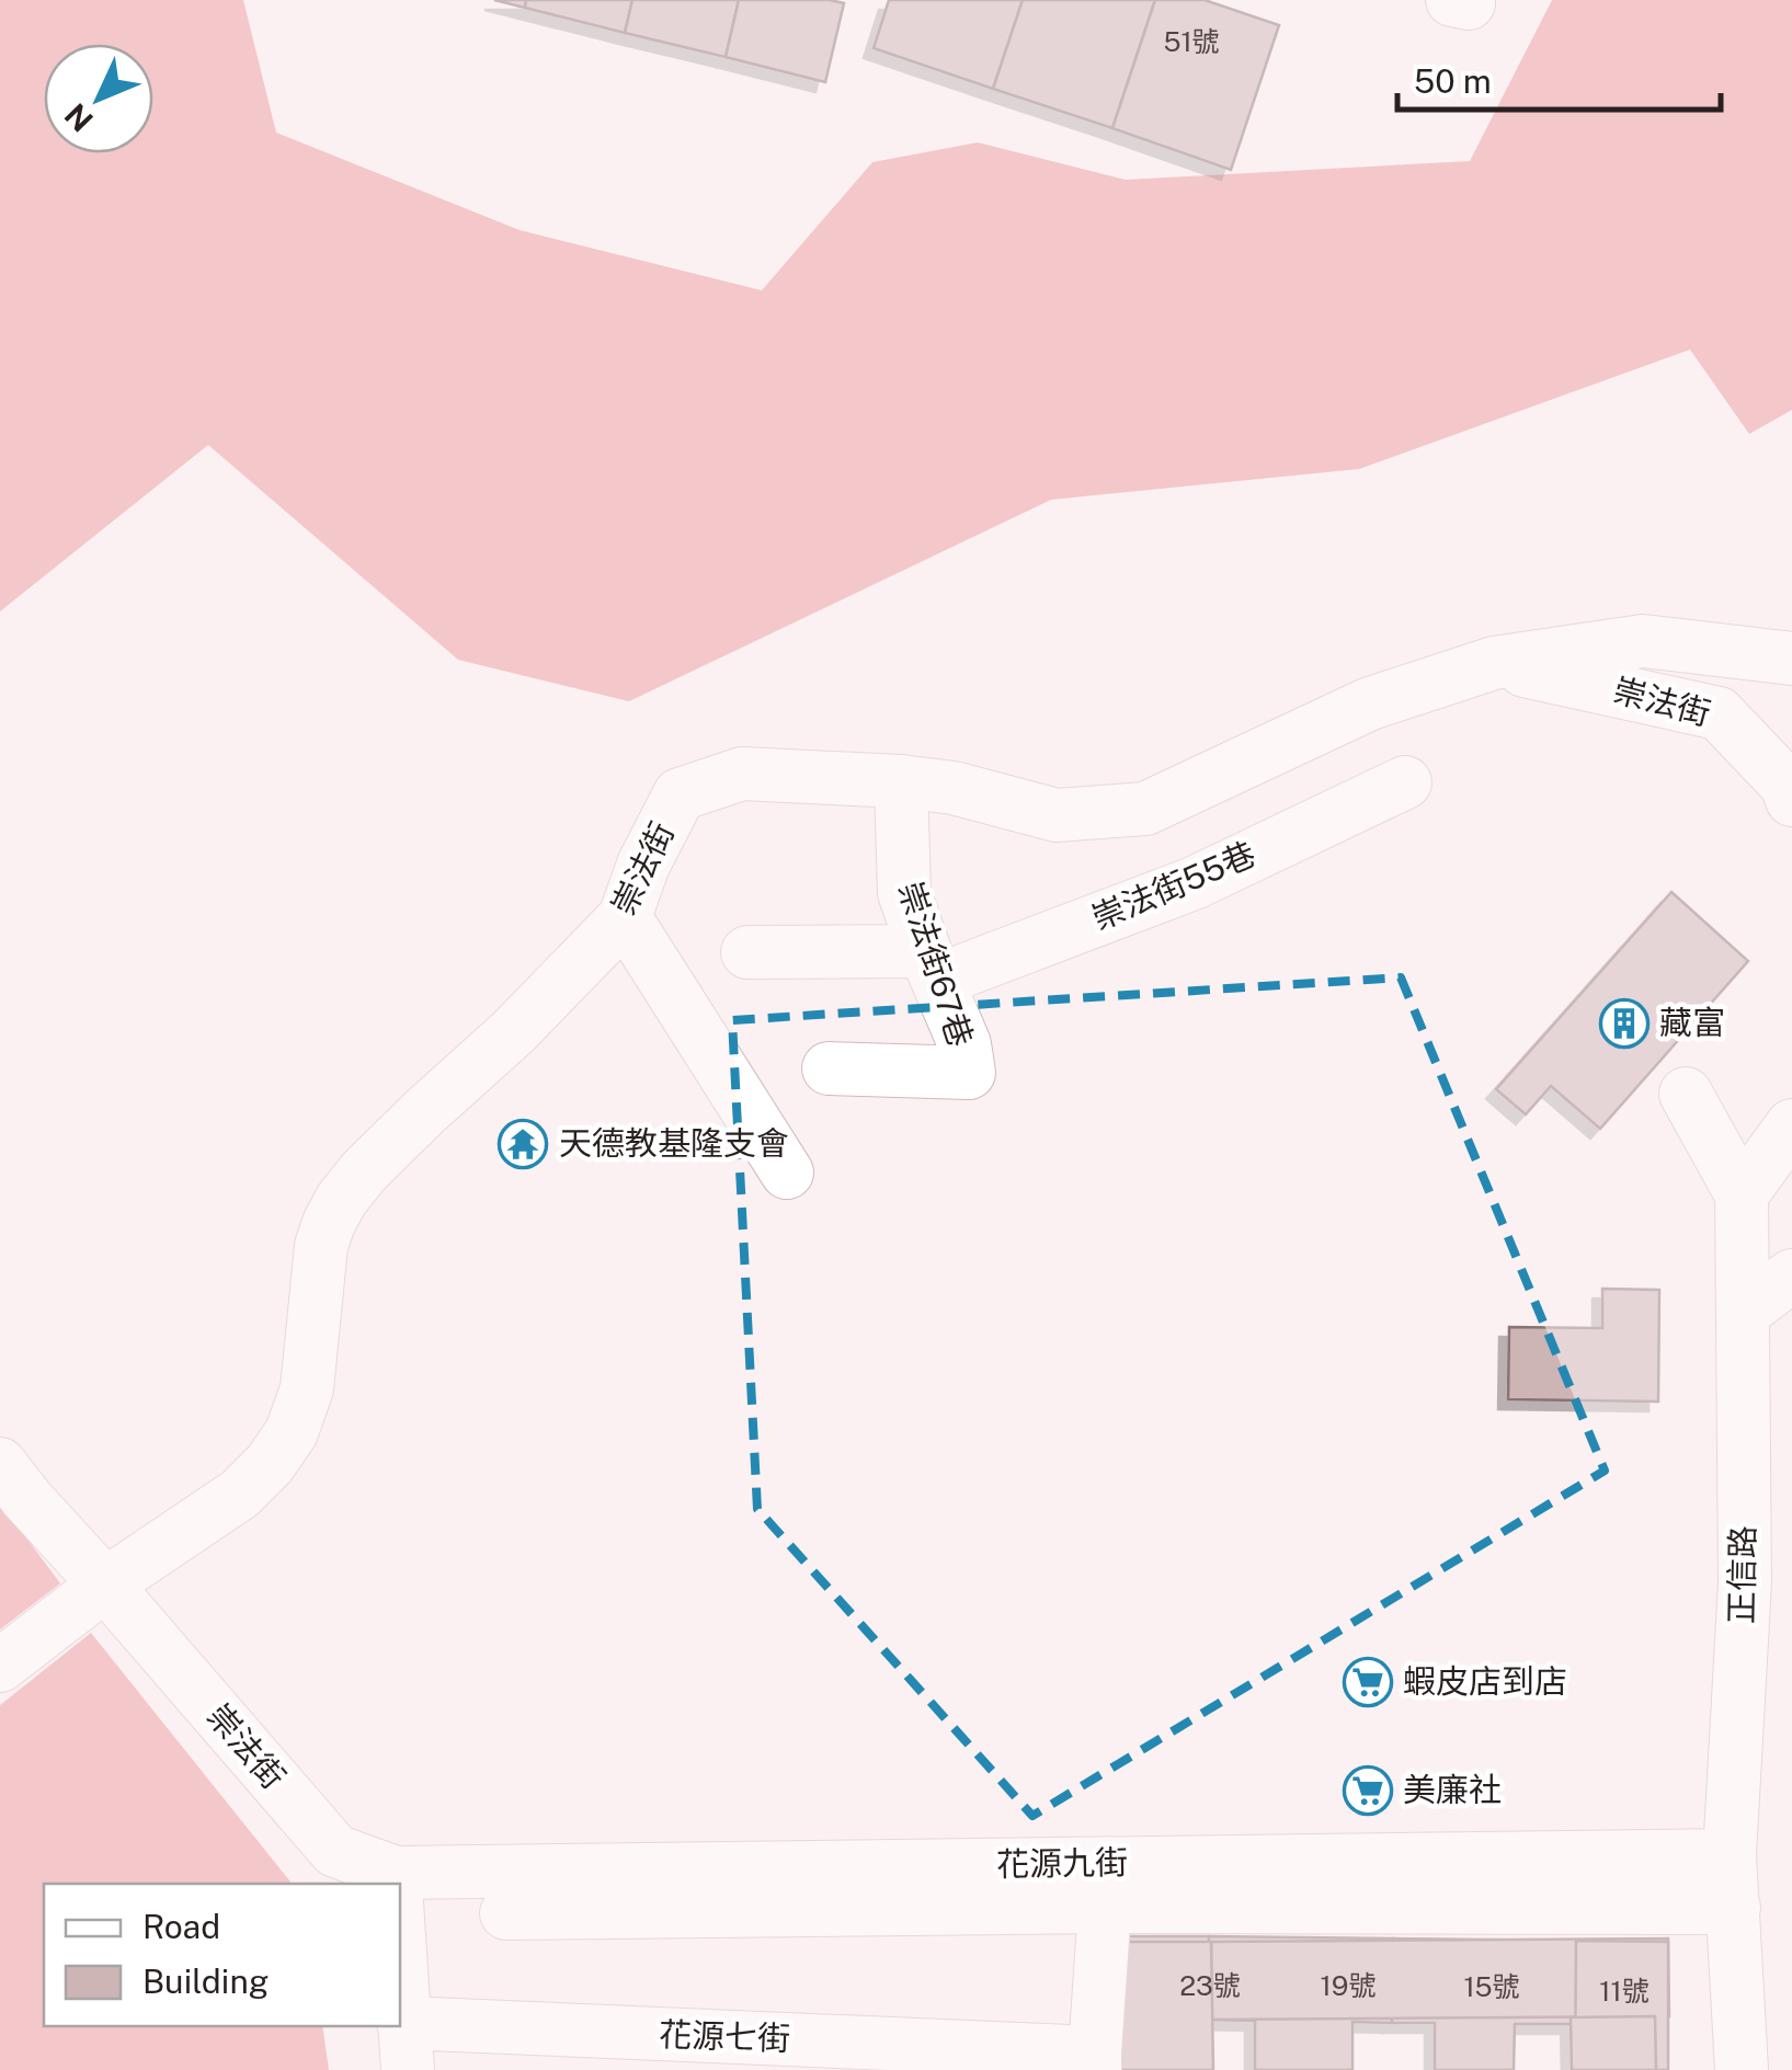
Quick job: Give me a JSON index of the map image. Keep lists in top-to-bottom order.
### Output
{
  "streets": {
    "street": [
      "崇法街",
      "崇法街55巷",
      "崇法街67巷",
      "正信路",
      "花源九街",
      "花源七街"
    ]
  },
  "crossings": [
    ["崇法街", "崇法街67巷"],
    ["崇法街55巷", "崇法街67巷"],
    ["正信路", "花源九街"]
  ],
  "places": {
    "building": ["藏富"],
    "temple": ["天德教基隆支會"],
    "supermarket": ["蝦皮店到店", "美廉社"]
  },
  "house_numbers": [
    "51號",
    "23號",
    "19號",
    "15號",
    "11號"
  ],
  "legend": ["Road", "Building"],
  "scale_bar": "50 m",
  "north": "bottom left"
}
